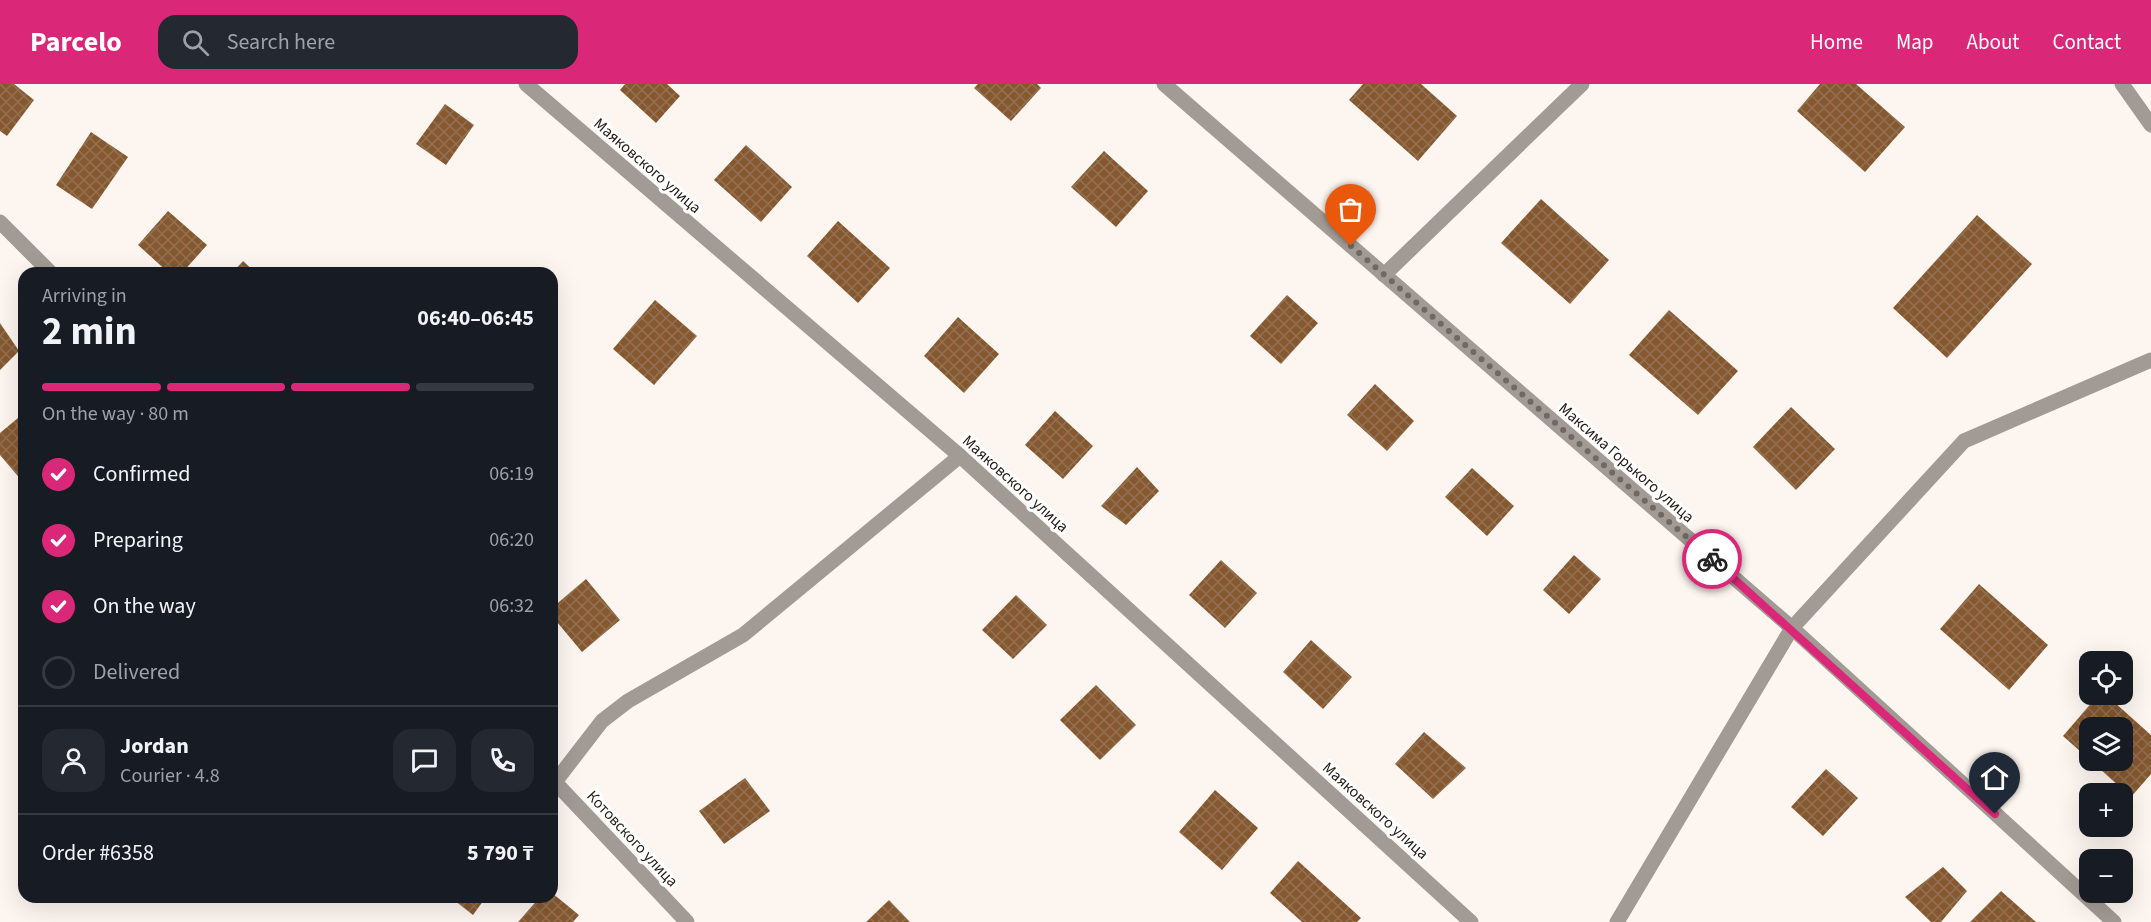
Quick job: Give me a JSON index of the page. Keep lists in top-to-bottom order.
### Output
{
  "streets": {
    "street": ["Маяковского улица", "Максима Горького улица", "Котовского улица"]
  },
  "page": {
    "header": "Parcelo",
    "search": "Search here",
    "nav": [
      "Home",
      "Map",
      "About",
      "Contact"
    ],
    "heading": ["2 min", "Arriving in", "06:40–06:45"],
    "panel": [
      "Jordan",
      "Courier · 4.8",
      "Order #6358",
      "5 790 ₸"
    ],
    "bar": "On the way · 80 m",
    "list": [
      ["Confirmed", "06:19"],
      ["Preparing", "06:20"],
      ["On the way", "06:32"],
      "Delivered"
    ],
    "map_buttons": ["+", "−"]
  }
}
